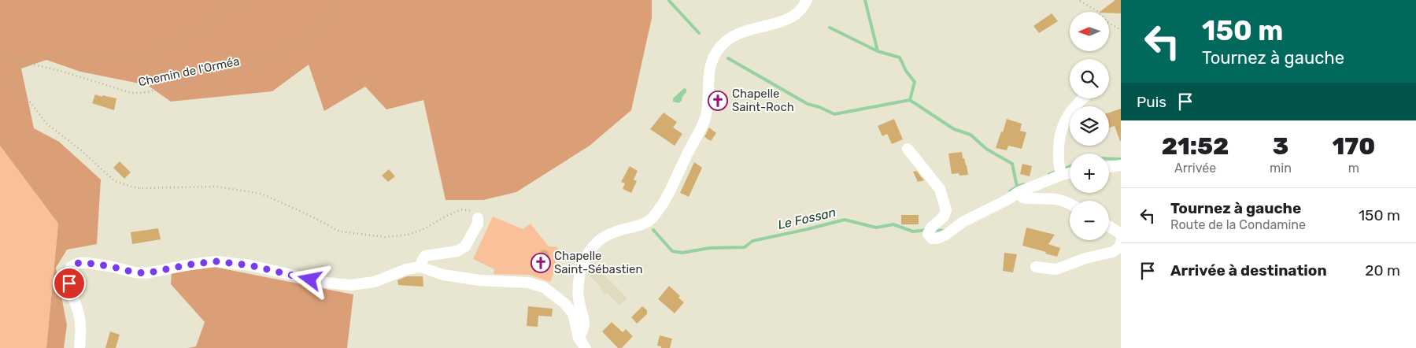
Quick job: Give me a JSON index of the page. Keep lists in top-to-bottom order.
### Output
{
  "streets": {
    "path": ["Chemin de l'Orméa"]
  },
  "water": ["Le Fossan"],
  "places": {
    "church": ["Chapelle Saint-Roch", "Chapelle Saint-Sébastien"]
  },
  "north": "left",
  "page": {
    "turn": ["150 m", "Tournez à gauche"],
    "map_buttons": ["+", "−"],
    "then": "Puis",
    "eta": [
      "21:52",
      "Arrivée",
      "3",
      "min",
      "170",
      "m"
    ],
    "list": [
      {
        "name": "Tournez à gauche",
        "note": "Route de la Condamine",
        "value": "150 m"
      },
      {
        "name": "Arrivée à destination",
        "value": "20 m"
      }
    ]
  }
}
